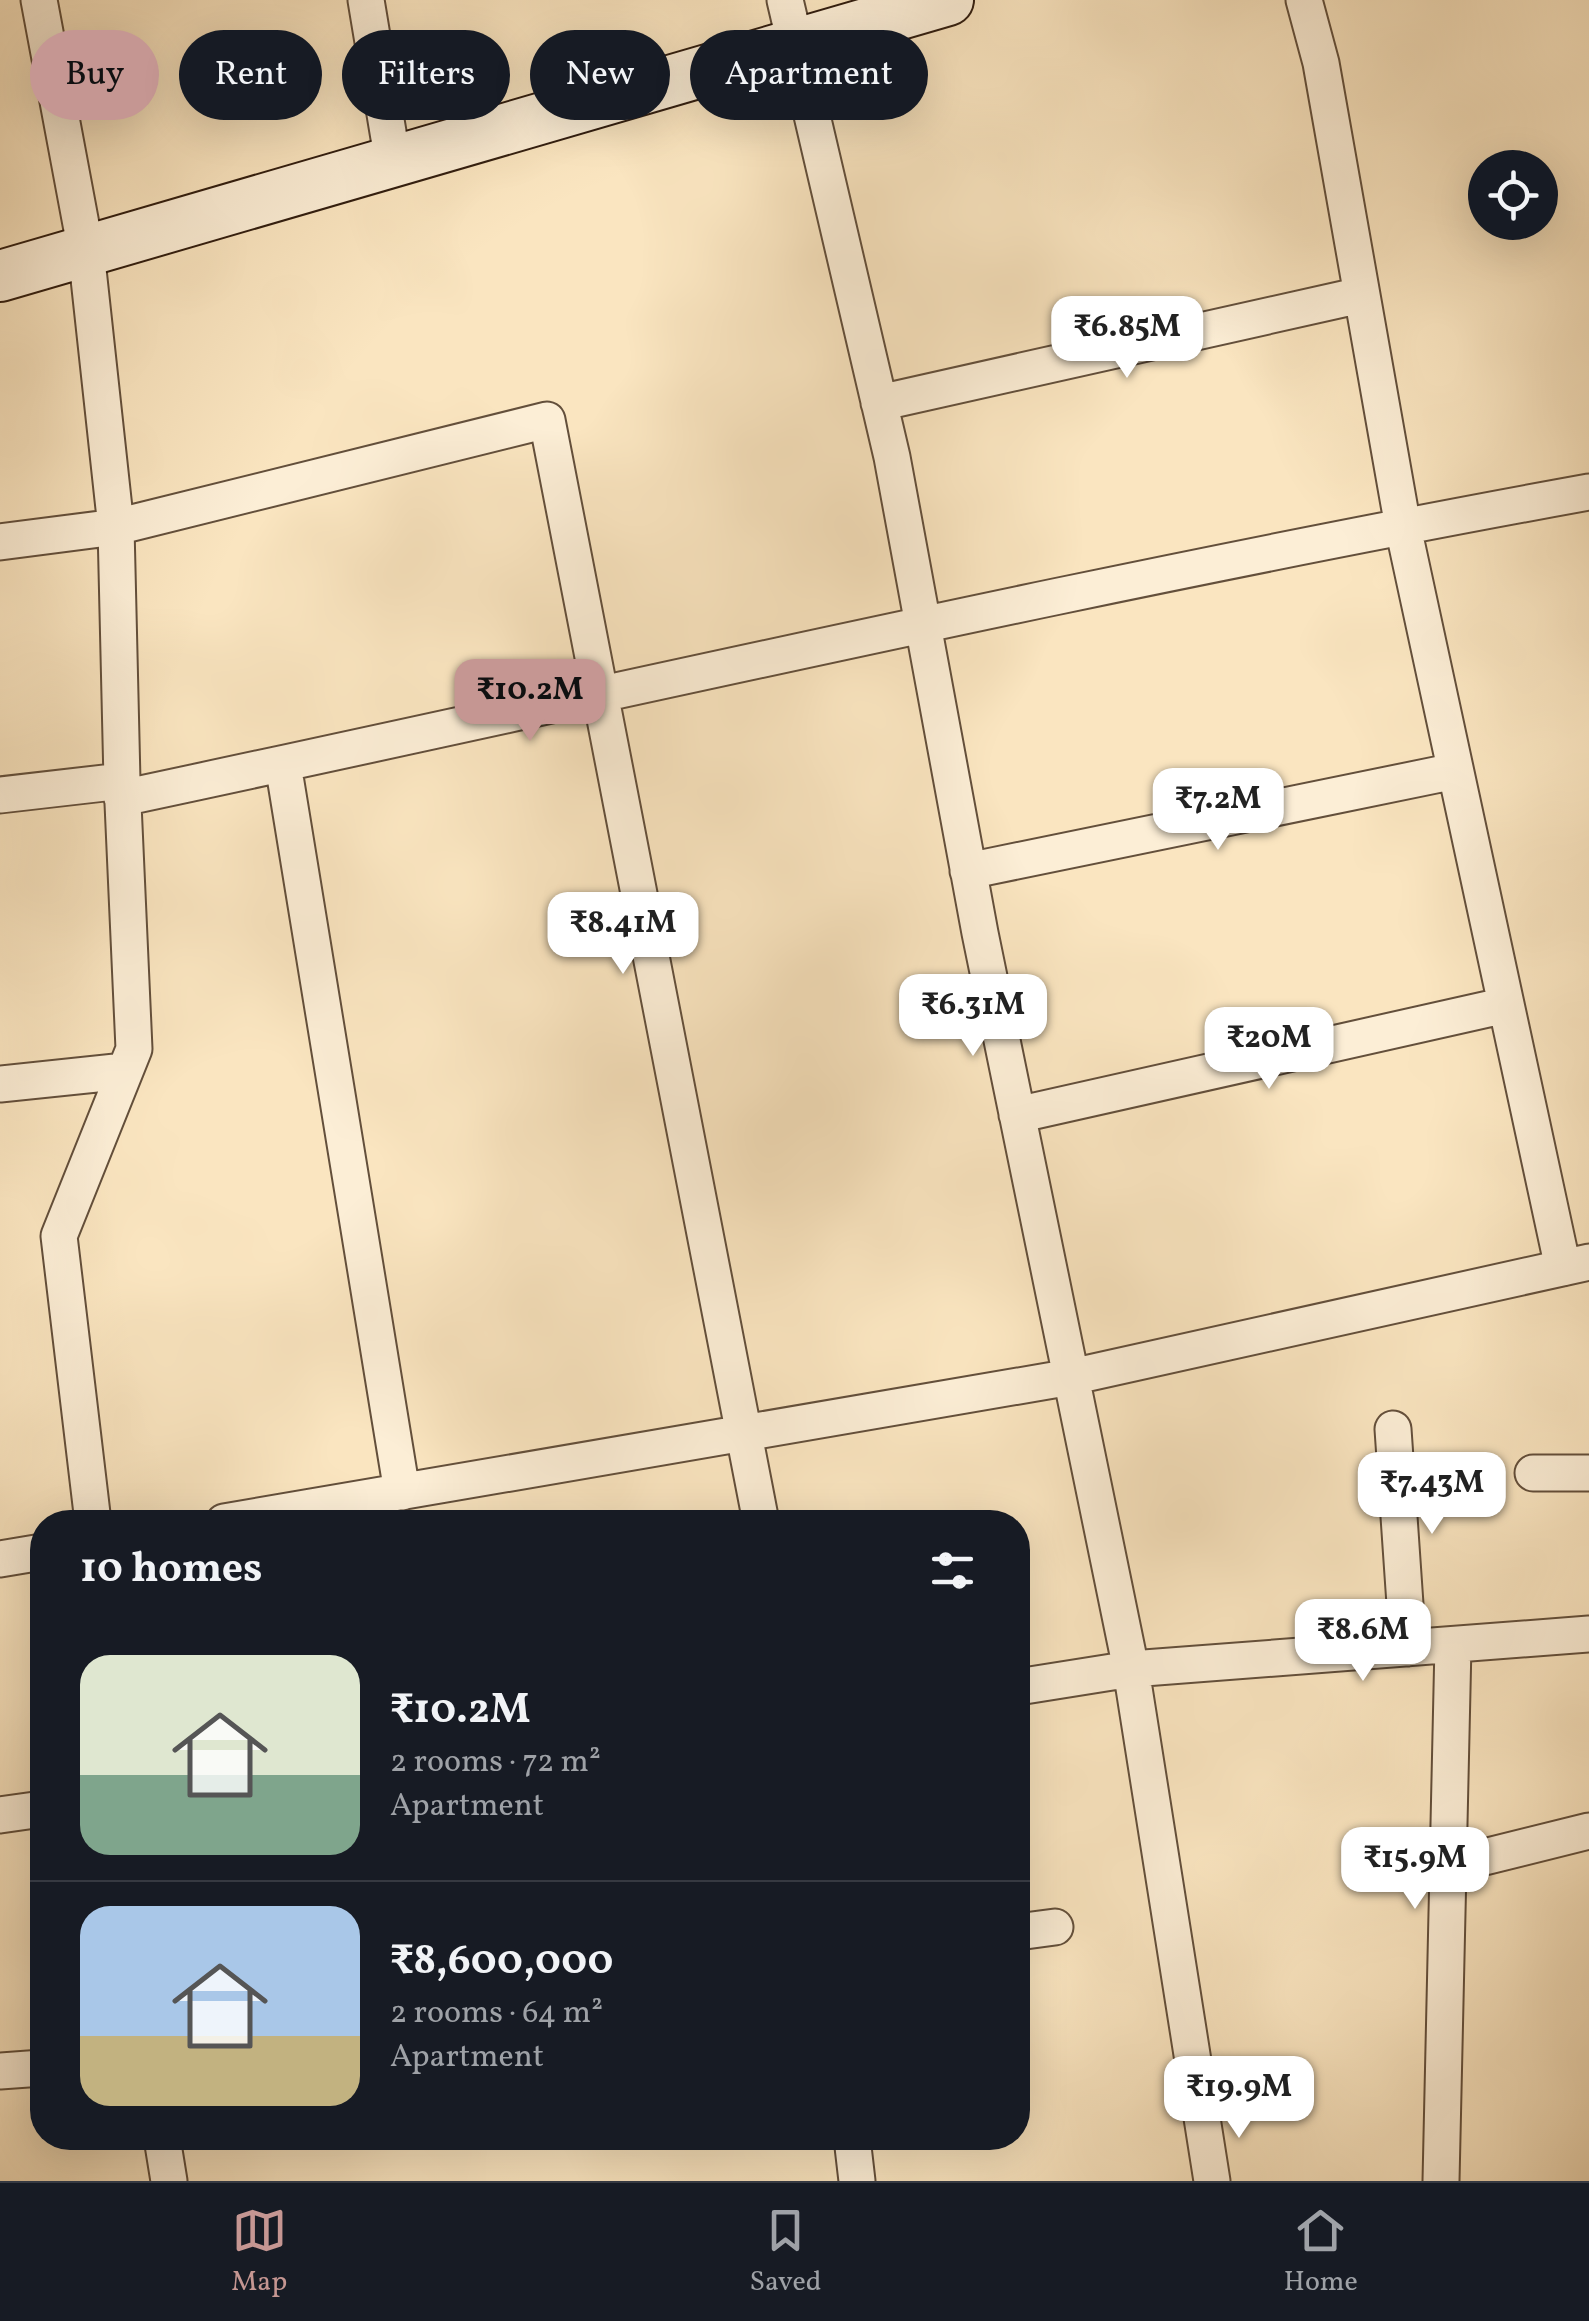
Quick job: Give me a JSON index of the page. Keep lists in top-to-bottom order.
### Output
{
  "page": {
    "chip": [
      "Buy",
      "Rent",
      "Filters",
      "New",
      "Apartment"
    ],
    "price": [
      "₹6.85M",
      "₹10.2M",
      "₹7.2M",
      "₹8.41M",
      "₹6.31M",
      "₹20M",
      "₹7.43M",
      "₹8.6M",
      "₹15.9M",
      "₹19.9M"
    ],
    "heading": "10 homes",
    "list": [
      {
        "name": "₹10.2M",
        "note": "2 rooms · 72 m² · Apartment"
      },
      {
        "name": "₹8,600,000",
        "note": "2 rooms · 64 m² · Apartment"
      }
    ],
    "tabs": ["Map", "Saved", "Home"]
  }
}
